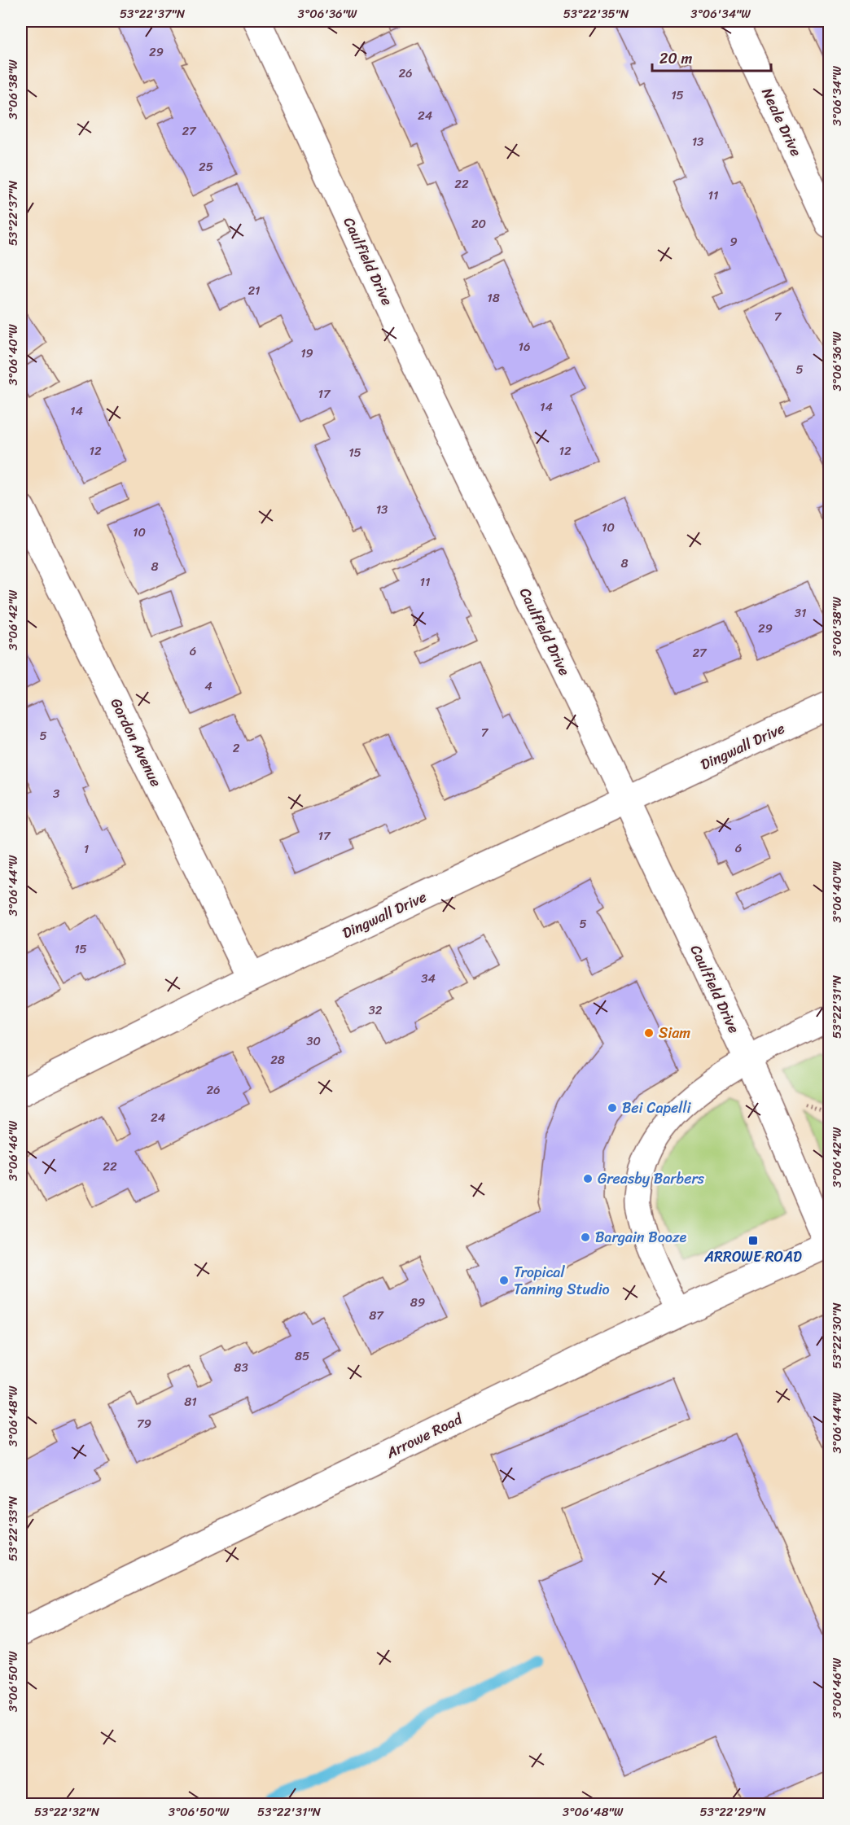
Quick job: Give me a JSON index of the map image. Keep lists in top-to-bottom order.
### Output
{
  "streets": {
    "street": [
      "Neale Drive",
      "Caulfield Drive",
      "Gordon Avenue",
      "Dingwall Drive",
      "Arrowe Road"
    ]
  },
  "crossings": [
    ["Caulfield Drive", "Dingwall Drive"],
    ["Caulfield Drive", "Arrowe Road"],
    ["Gordon Avenue", "Dingwall Drive"]
  ],
  "places": {
    "other": [
      "Siam",
      "Bei Capelli",
      "Greasby Barbers",
      "Bargain Booze",
      "Tropical Tanning Studio"
    ],
    "transit": ["ARROWE ROAD"]
  },
  "house_numbers": [
    "29",
    "26",
    "15",
    "24",
    "27",
    "13",
    "25",
    "22",
    "11",
    "20",
    "9",
    "21",
    "18",
    "7",
    "16",
    "19",
    "5",
    "17",
    "14",
    "14",
    "12",
    "12",
    "15",
    "13",
    "10",
    "10",
    "8",
    "8",
    "11",
    "31",
    "29",
    "6",
    "27",
    "4",
    "7",
    "5",
    "2",
    "3",
    "17",
    "6",
    "1",
    "5",
    "15",
    "34",
    "32",
    "30",
    "28",
    "26",
    "24",
    "22",
    "89",
    "87",
    "85",
    "83",
    "81",
    "79"
  ],
  "scale_bar": "20 m",
  "coordinates": [
    "53°22'37\"N",
    "3°06'36\"W",
    "53°22'35\"N",
    "3°06'34\"W",
    "3°06'38\"W",
    "3°06'40\"W",
    "3°06'42\"W",
    "3°06'44\"W",
    "53°22'31\"N",
    "3°06'46\"W",
    "53°22'30\"N",
    "3°06'48\"W",
    "53°22'33\"N",
    "3°06'50\"W",
    "53°22'32\"N",
    "53°22'29\"N"
  ]
}
